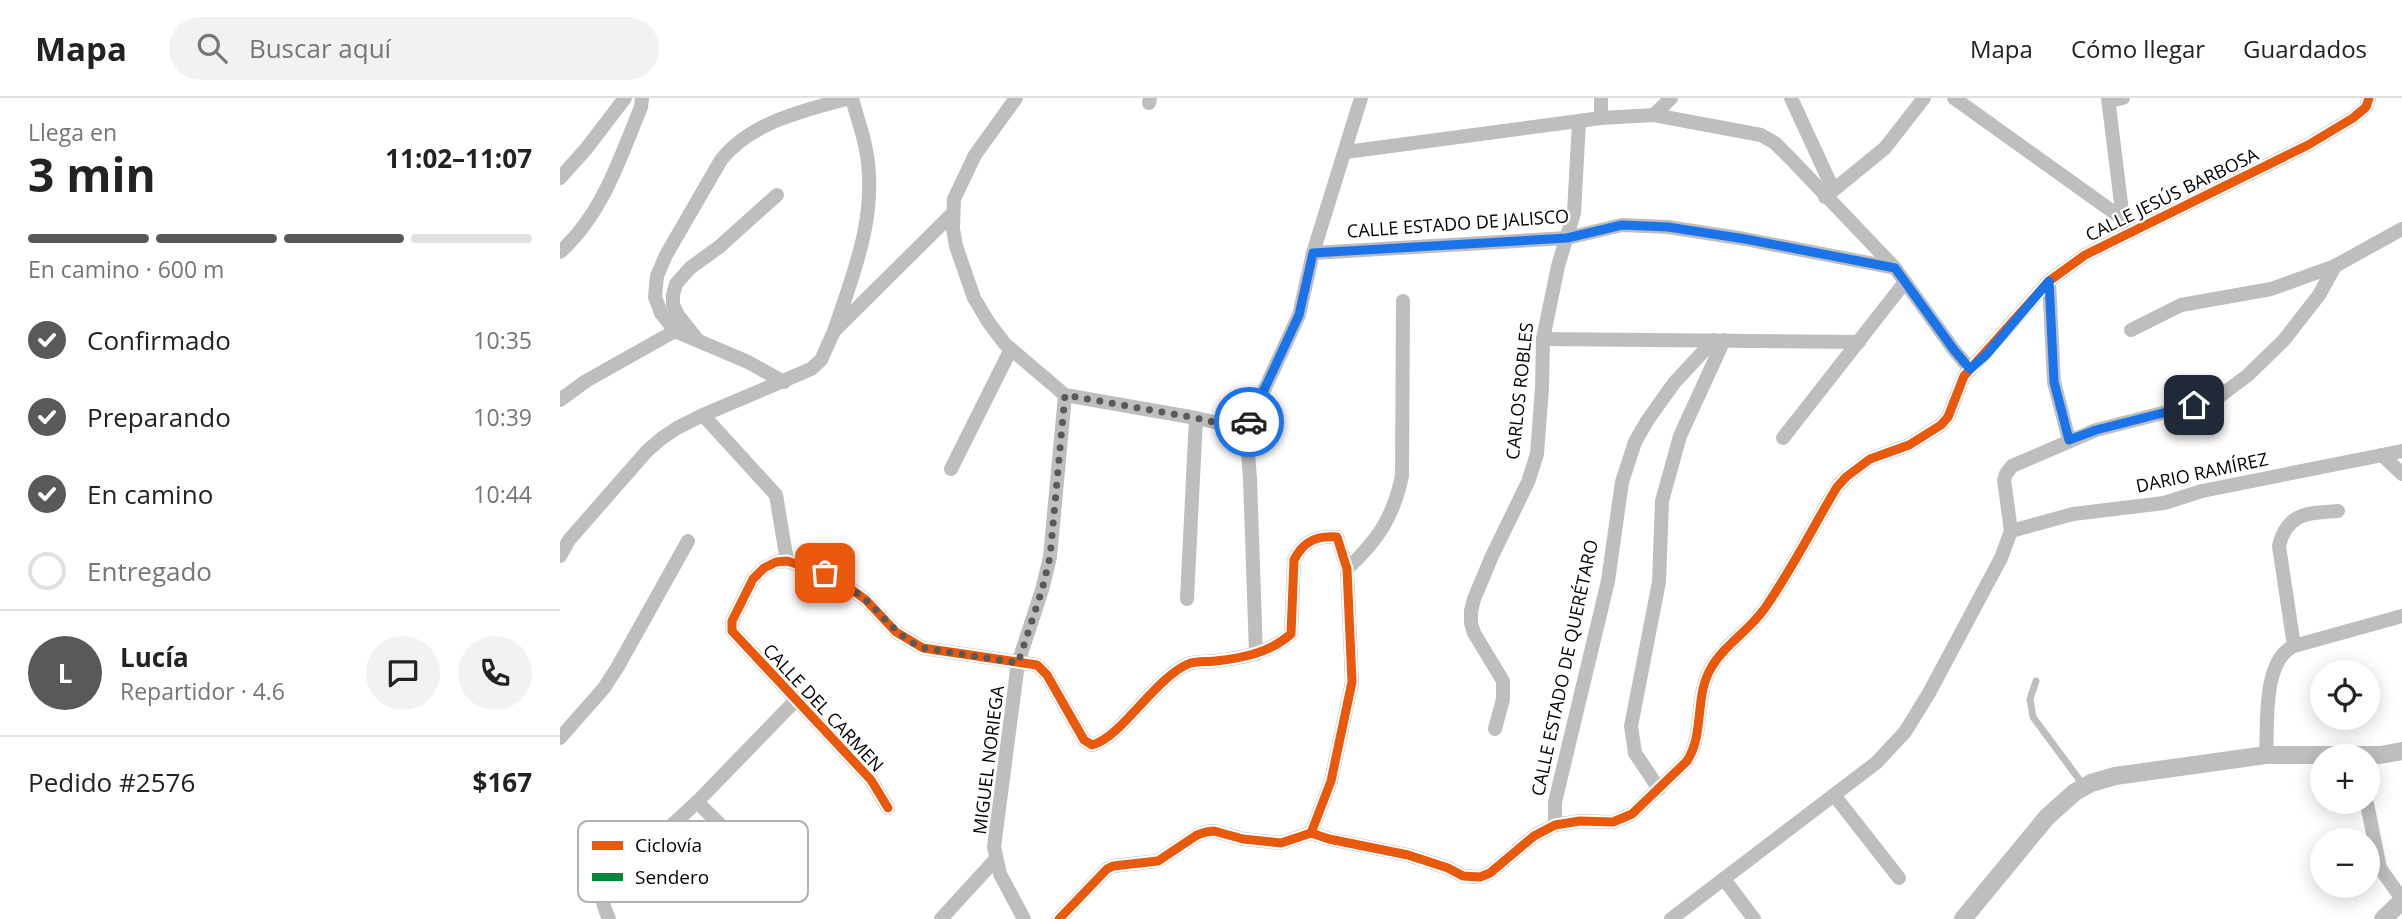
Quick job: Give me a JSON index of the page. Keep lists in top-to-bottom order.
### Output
{
  "streets": {
    "street": [
      "CALLE JESÚS BARBOSA",
      "CALLE ESTADO DE JALISCO",
      "CARLOS ROBLES",
      "DARIO RAMÍREZ",
      "CALLE ESTADO DE QUERÉTARO",
      "CALLE DEL CARMEN",
      "MIGUEL NORIEGA"
    ]
  },
  "crossings": [
    ["CALLE JESÚS BARBOSA", "CALLE ESTADO DE QUERÉTARO"],
    ["CALLE ESTADO DE JALISCO", "CARLOS ROBLES"]
  ],
  "legend": ["Ciclovía", "Sendero"],
  "page": {
    "header": "Mapa",
    "search": "Buscar aquí",
    "nav": ["Mapa", "Cómo llegar", "Guardados"],
    "heading": ["3 min", "Llega en", "11:02–11:07"],
    "panel": [
      "Lucía",
      "Repartidor · 4.6",
      "Pedido #2576",
      "$167"
    ],
    "bar": "En camino · 600 m",
    "list": [
      ["Confirmado", "10:35"],
      ["Preparando", "10:39"],
      ["En camino", "10:44"],
      "Entregado"
    ],
    "round": "L",
    "map_buttons": ["+", "−"]
  }
}
